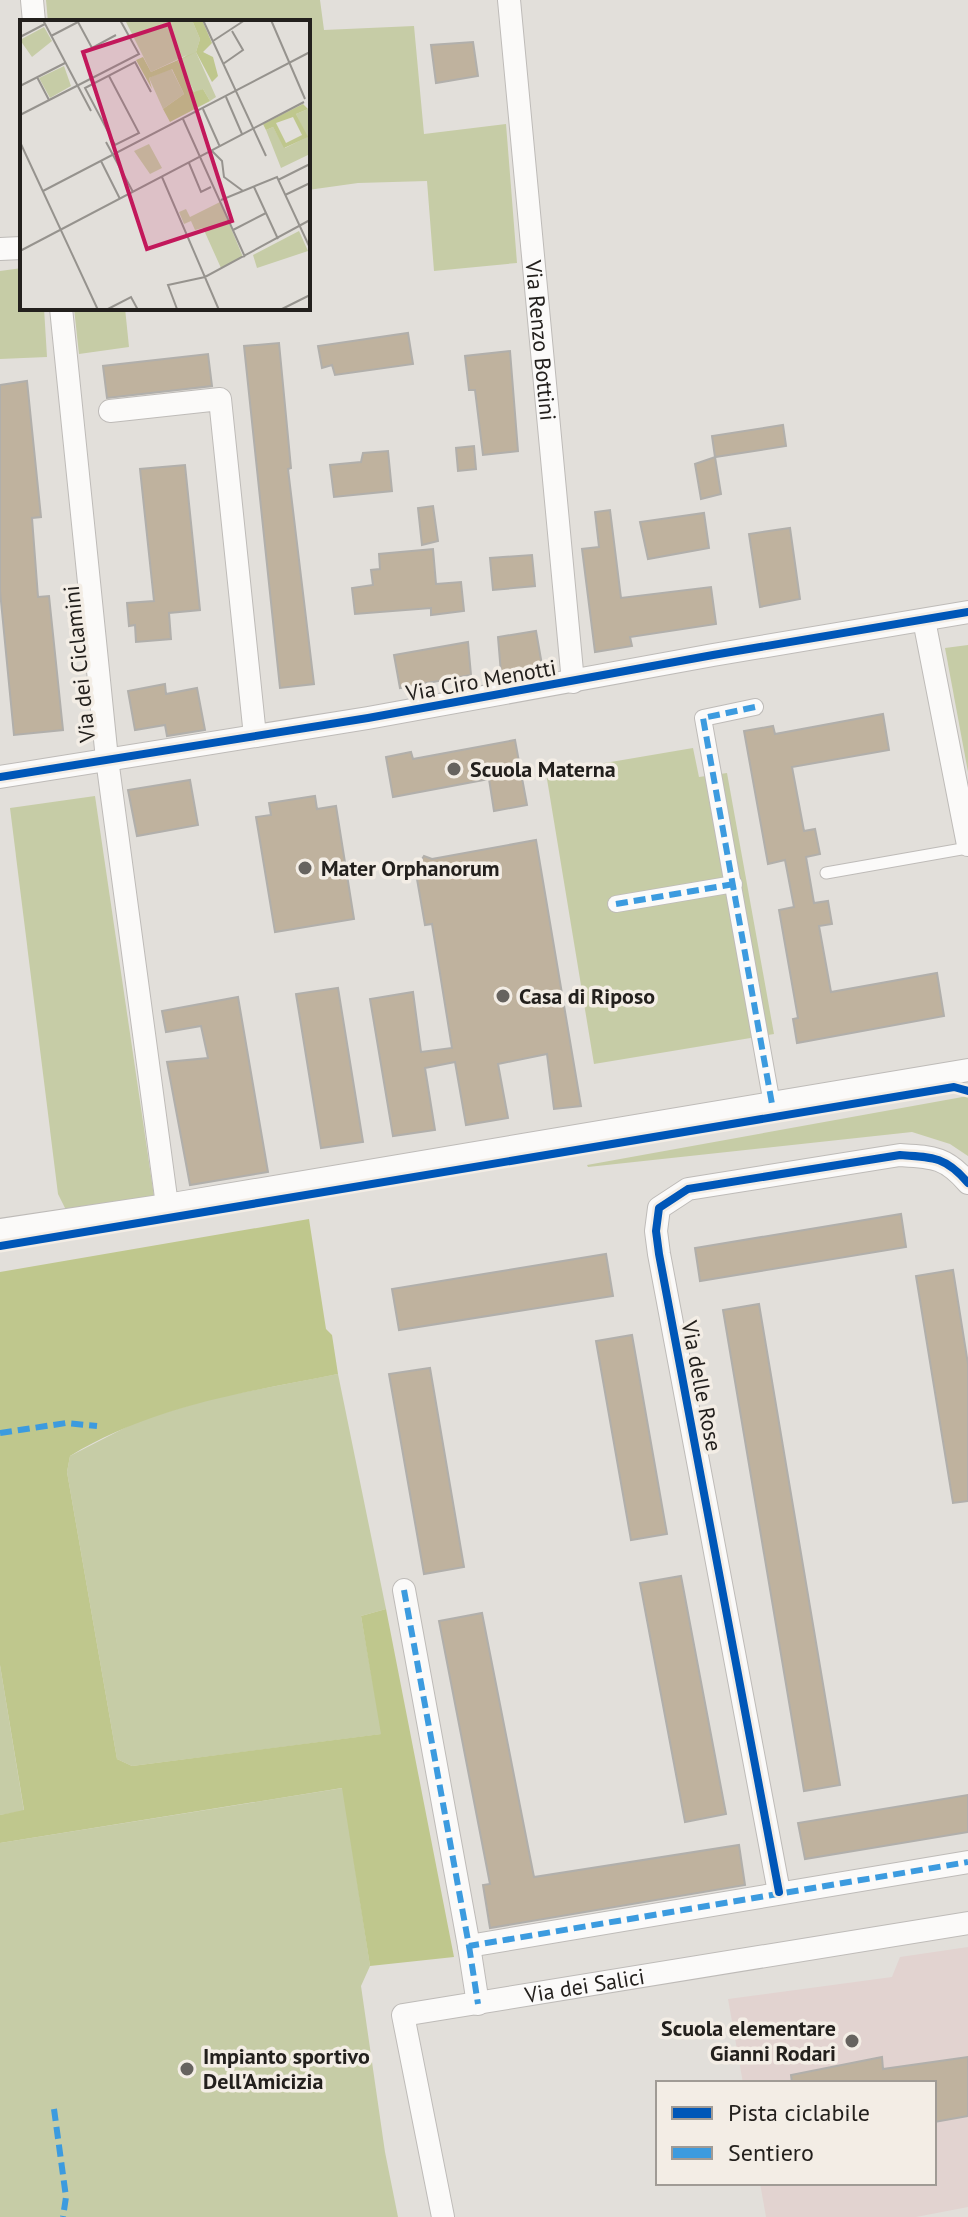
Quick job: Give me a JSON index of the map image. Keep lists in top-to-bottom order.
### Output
{
  "streets": {
    "street": [
      "Via Renzo Bottini",
      "Via dei Ciclamini",
      "Via Ciro Menotti",
      "Via delle Rose",
      "Via dei Salici"
    ]
  },
  "crossings": [
    ["Via Renzo Bottini", "Via Ciro Menotti"],
    ["Via dei Ciclamini", "Via Ciro Menotti"]
  ],
  "places": [
    "Scuola Materna",
    "Mater Orphanorum",
    "Casa di Riposo",
    "Scuola elementare Gianni Rodari",
    "Impianto sportivo Dell'Amicizia"
  ],
  "legend": ["Pista ciclabile", "Sentiero"]
}
